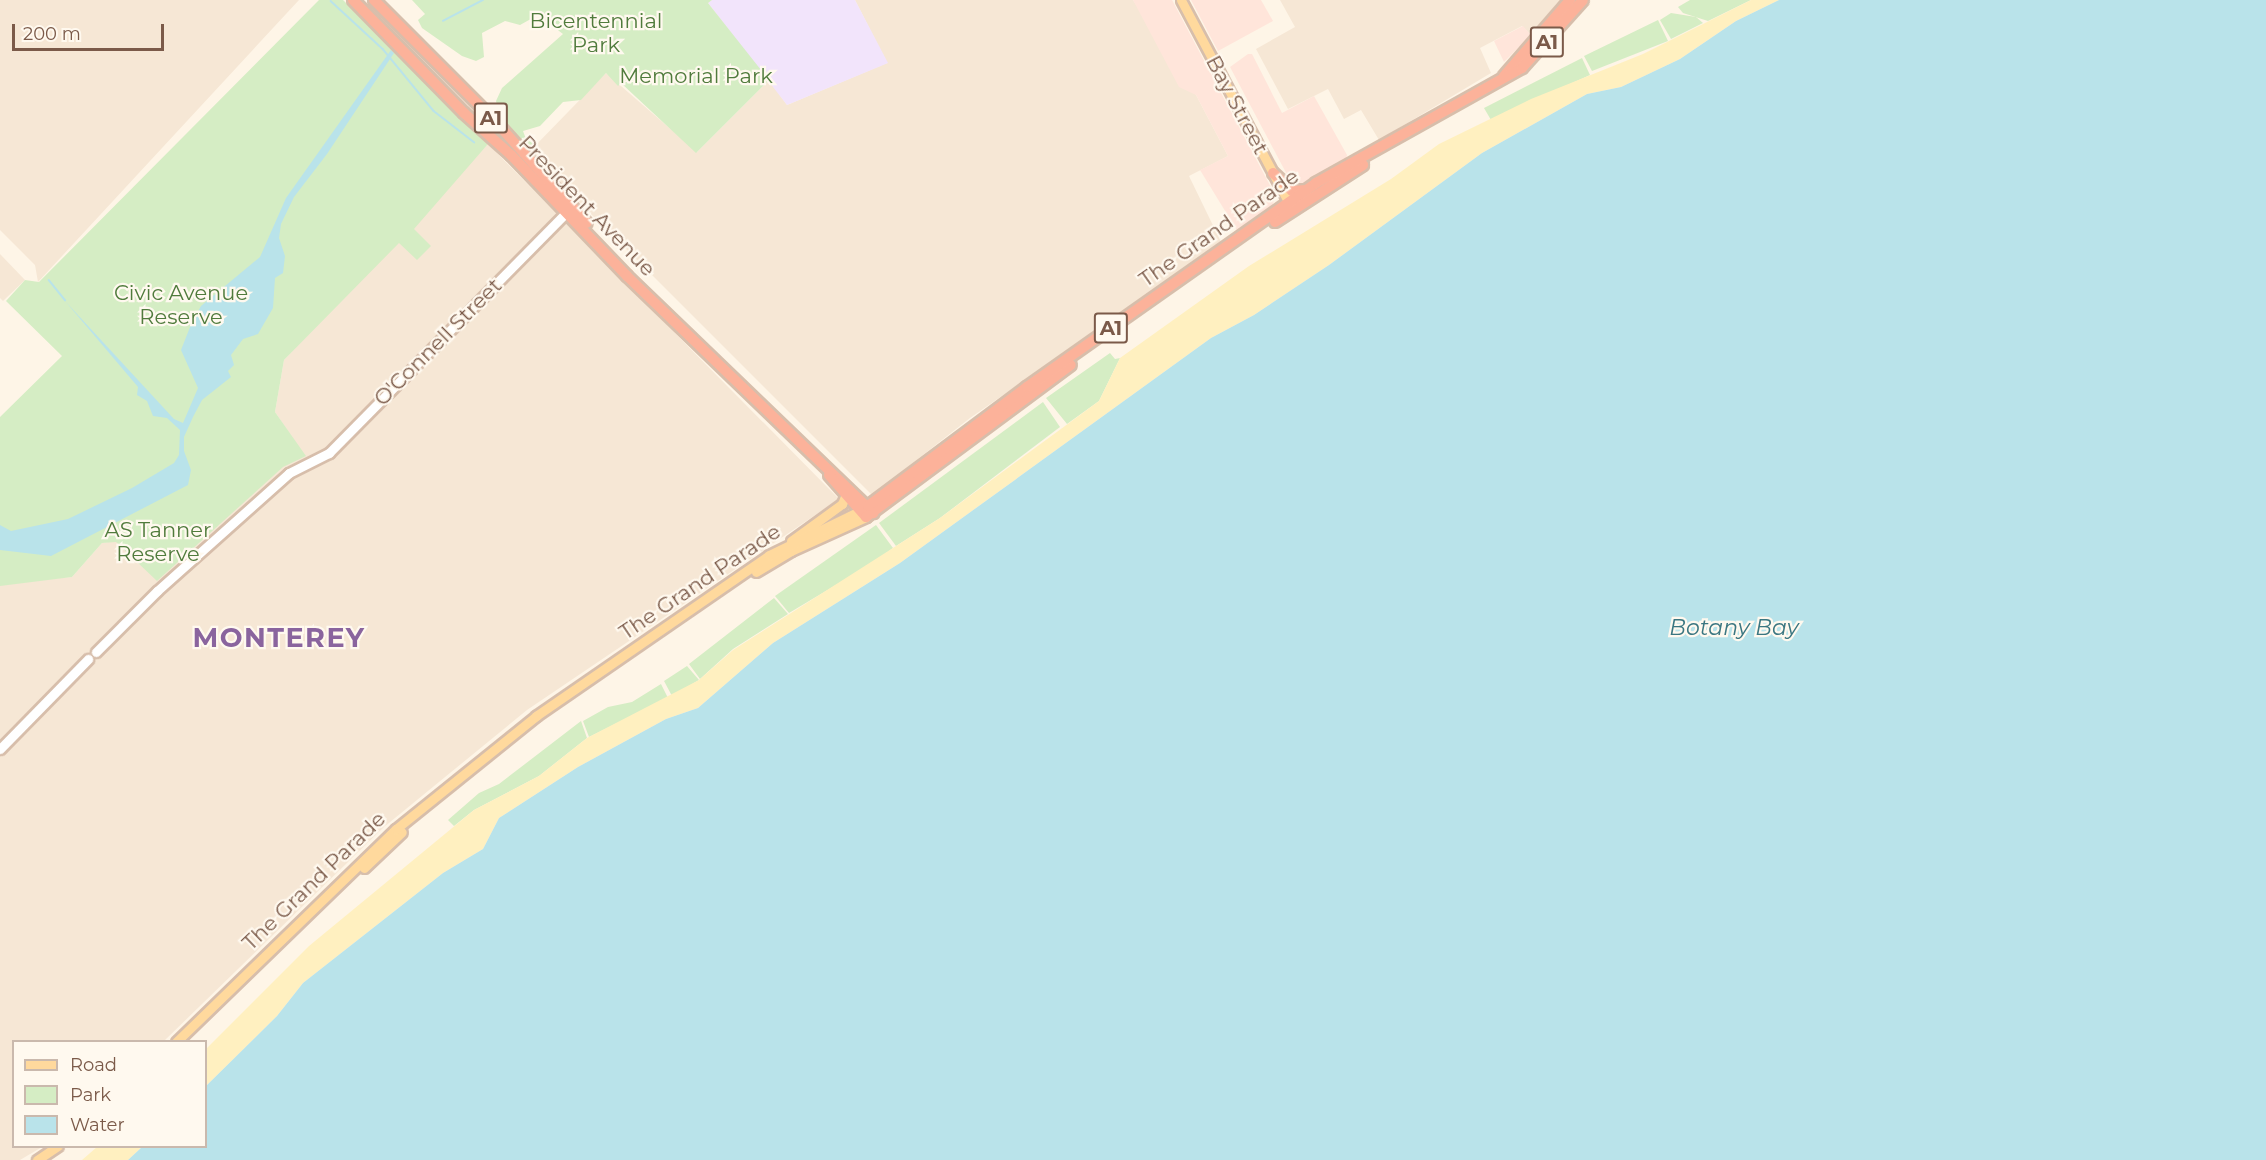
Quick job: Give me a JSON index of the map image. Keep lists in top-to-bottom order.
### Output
{
  "streets": {
    "highway": ["A1", "President Avenue", "The Grand Parade"],
    "main road": ["Bay Street", "O'Connell Street"]
  },
  "crossings": [
    ["A1", "The Grand Parade"],
    ["Bay Street", "The Grand Parade"],
    ["President Avenue", "The Grand Parade"],
    ["President Avenue", "O'Connell Street"]
  ],
  "districts": ["MONTEREY"],
  "water": ["Botany Bay"],
  "parks": [
    "Bicentennial Park",
    "Memorial Park",
    "Civic Avenue Reserve",
    "AS Tanner Reserve"
  ],
  "legend": ["Road", "Park", "Water"],
  "scale_bar": "200 m"
}
